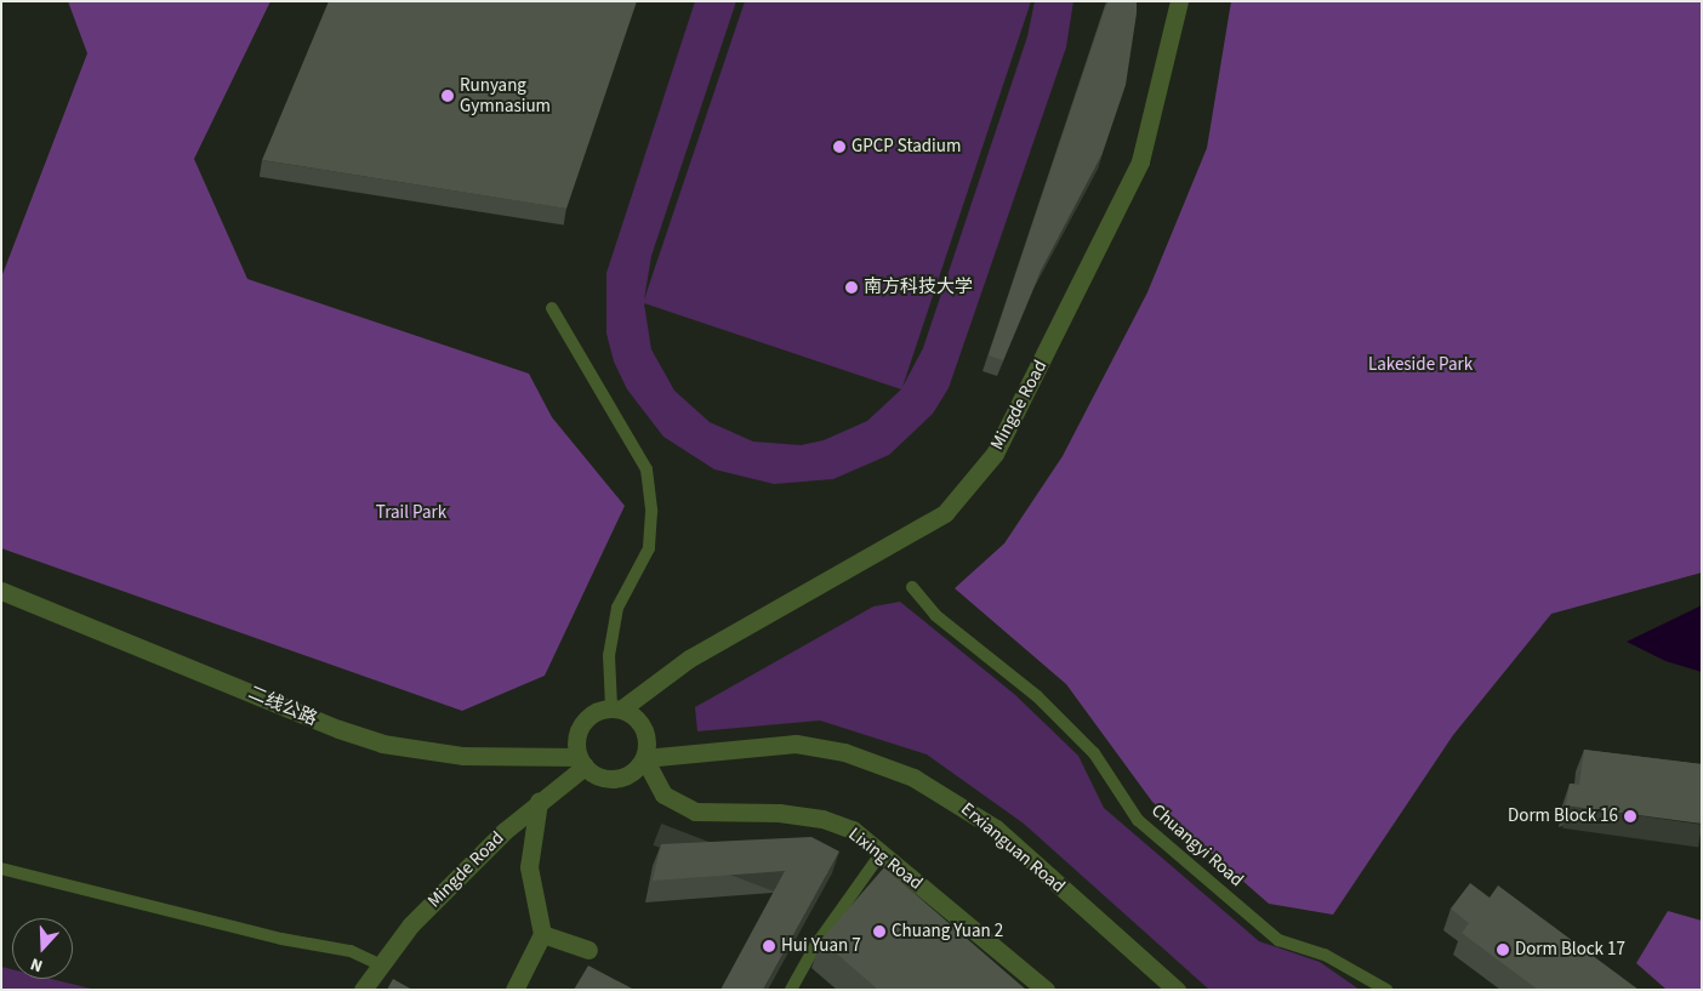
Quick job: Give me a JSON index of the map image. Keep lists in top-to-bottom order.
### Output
{
  "streets": {
    "street": [
      "Mingde Road",
      "二线公路",
      "Erxianguan Road",
      "Lixing Road"
    ],
    "lane": ["Chuangyi Road"]
  },
  "crossings": [
    ["Mingde Road", "二线公路"],
    ["Mingde Road", "Erxianguan Road"],
    ["Mingde Road", "Lixing Road"],
    ["二线公路", "Erxianguan Road"],
    ["二线公路", "Lixing Road"],
    ["Erxianguan Road", "Lixing Road"]
  ],
  "parks": ["Lakeside Park", "Trail Park"],
  "places": [
    "Runyang Gymnasium",
    "GPCP Stadium",
    "南方科技大学",
    "Dorm Block 16",
    "Chuang Yuan 2",
    "Hui Yuan 7",
    "Dorm Block 17"
  ],
  "north": "bottom"
}
